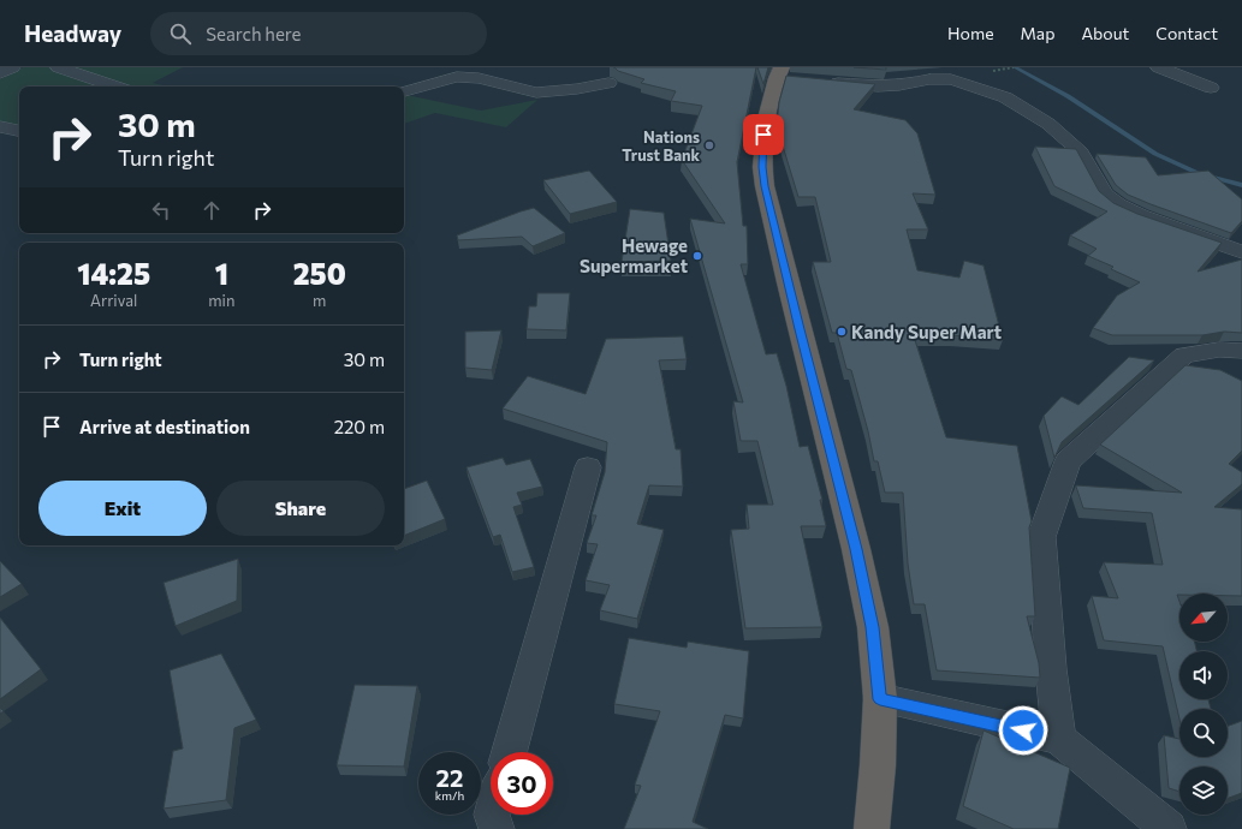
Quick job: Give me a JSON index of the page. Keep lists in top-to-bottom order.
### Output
{
  "places": ["Nations Trust Bank", "Hewage Supermarket", "Kandy Super Mart"],
  "north": "bottom left",
  "page": {
    "header": "Headway",
    "search": "Search here",
    "nav": [
      "Home",
      "Map",
      "About",
      "Contact"
    ],
    "turn": ["30 m", "Turn right"],
    "eta": [
      "14:25",
      "Arrival",
      "1",
      "min",
      "250",
      "m"
    ],
    "list": [
      {
        "name": "Turn right",
        "value": "30 m"
      },
      {
        "name": "Arrive at destination",
        "value": "220 m"
      }
    ],
    "buttons": ["Exit", "Share"],
    "speed": "22 km/h",
    "limit": "30"
  }
}
